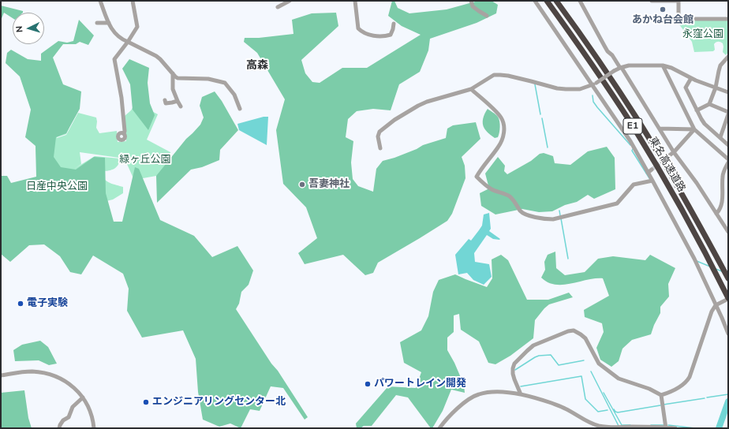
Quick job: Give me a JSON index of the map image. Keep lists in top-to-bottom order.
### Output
{
  "streets": {
    "highway": ["E1", "東名高速道路"]
  },
  "districts": ["高森"],
  "parks": ["永窪公園", "緑ヶ丘公園", "日産中央公園"],
  "places": [
    "あかね台会館",
    "吾妻神社",
    "電子実験",
    "パワートレイン開発",
    "エンジニアリングセンター北"
  ],
  "north": "left"
}
